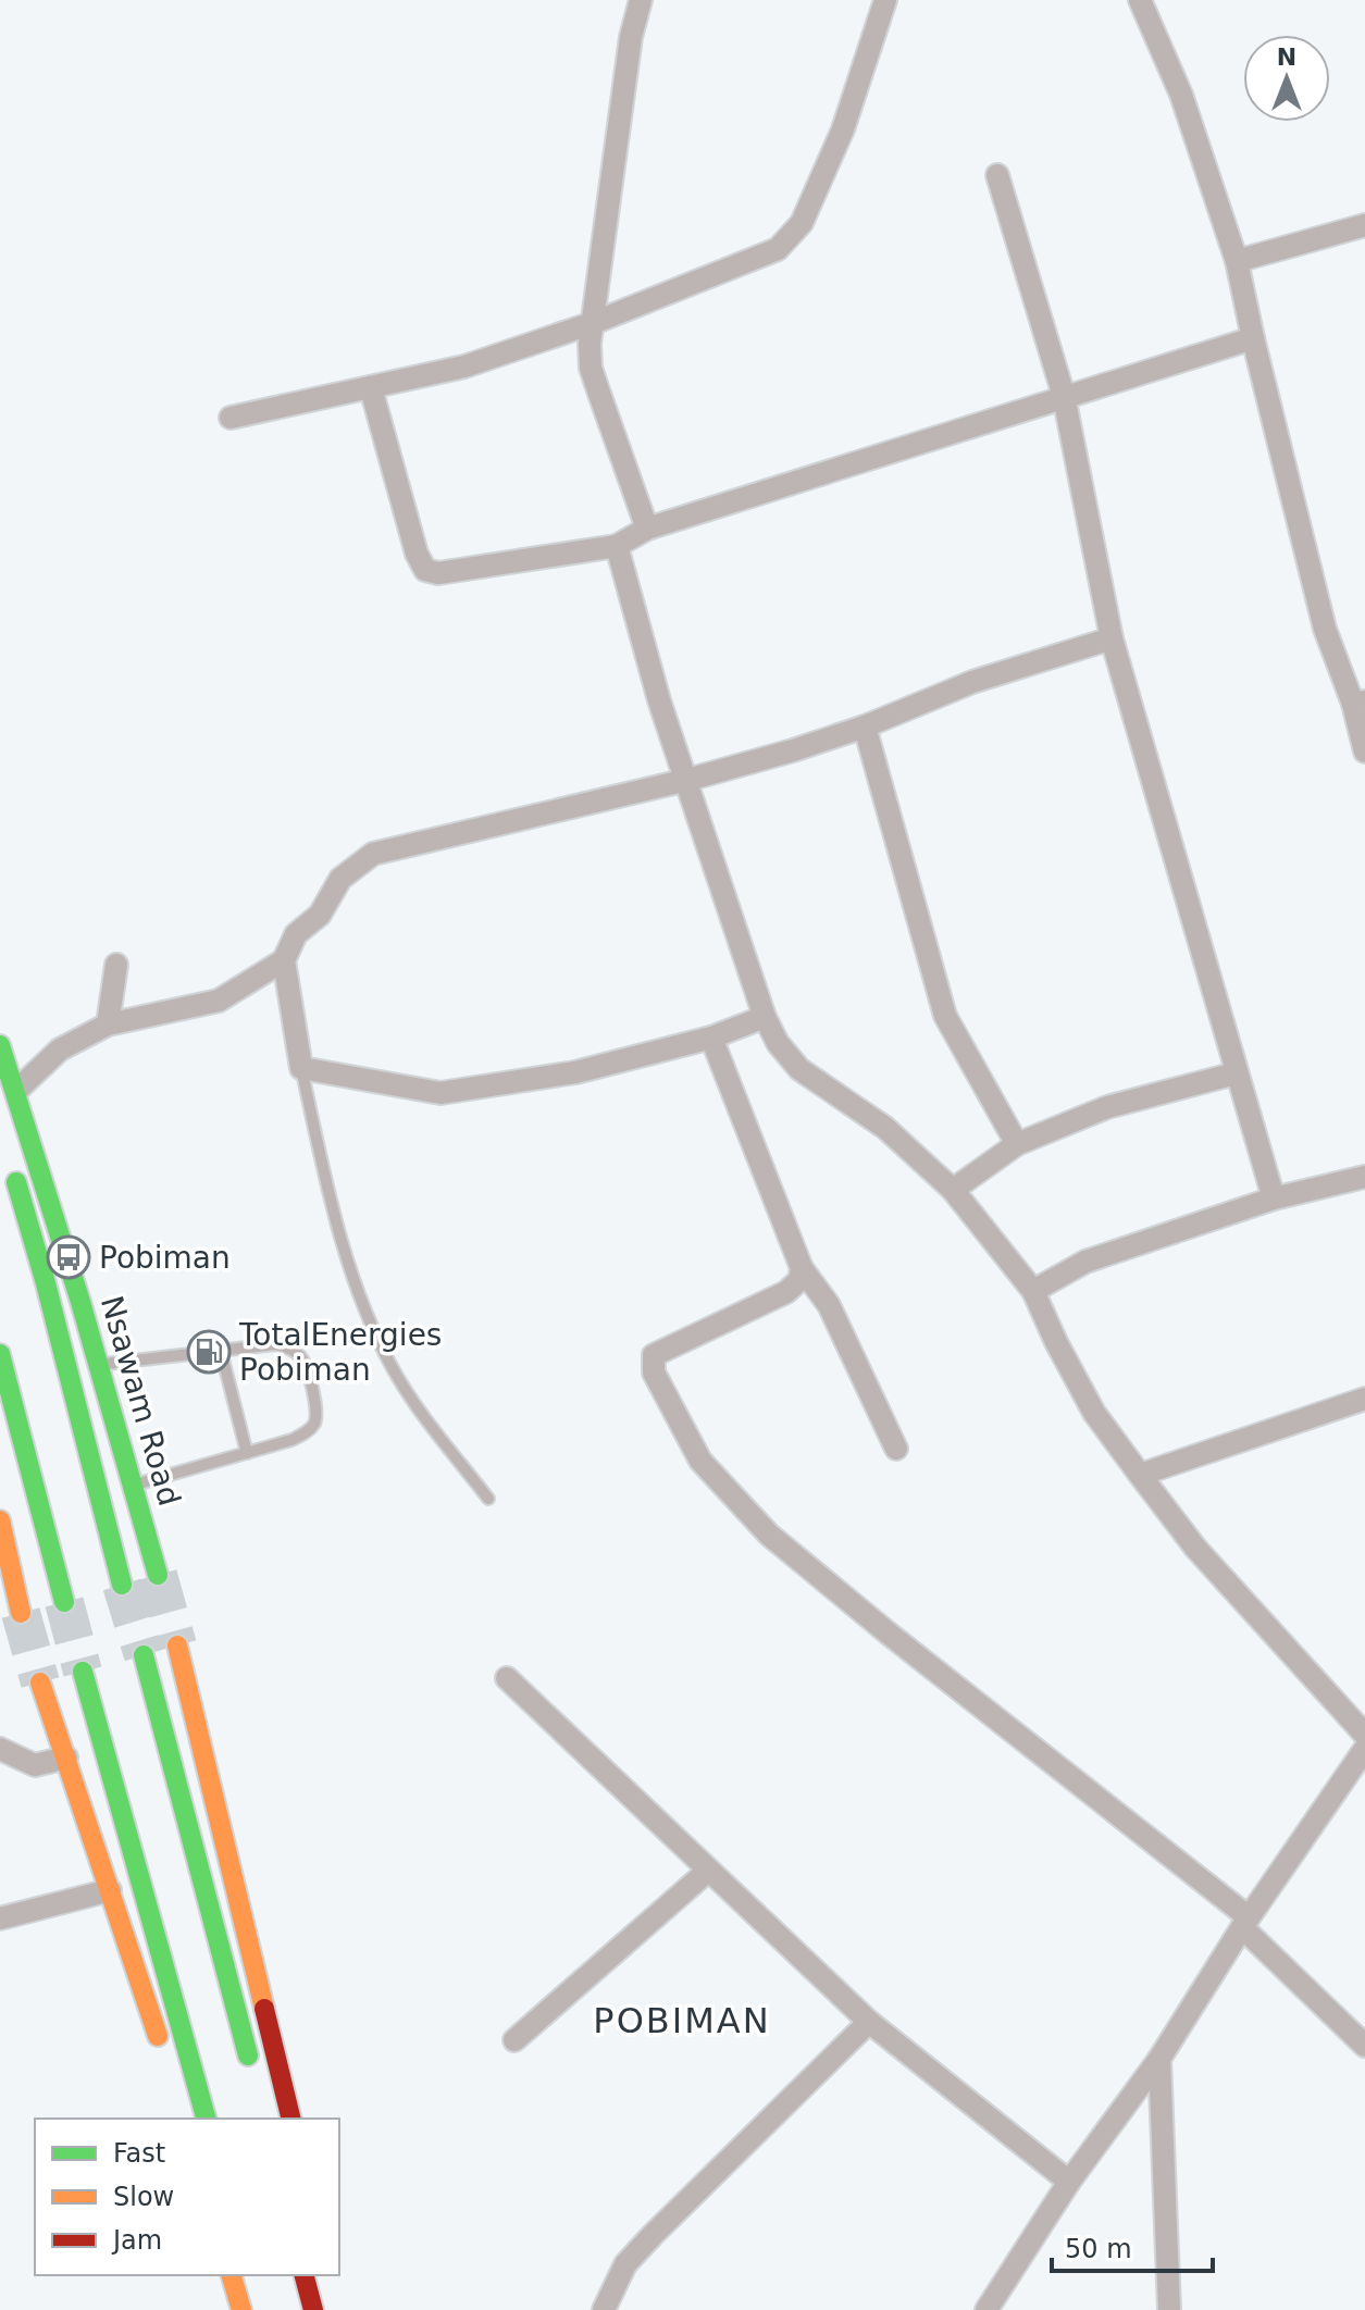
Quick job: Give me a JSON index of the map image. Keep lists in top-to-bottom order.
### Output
{
  "streets": {
    "highway": ["Nsawam Road"]
  },
  "districts": ["POBIMAN"],
  "places": {
    "bus stop": ["Pobiman"],
    "fuel station": ["TotalEnergies Pobiman"]
  },
  "legend": ["Fast", "Slow", "Jam"],
  "scale_bar": "50 m",
  "north": "top"
}
